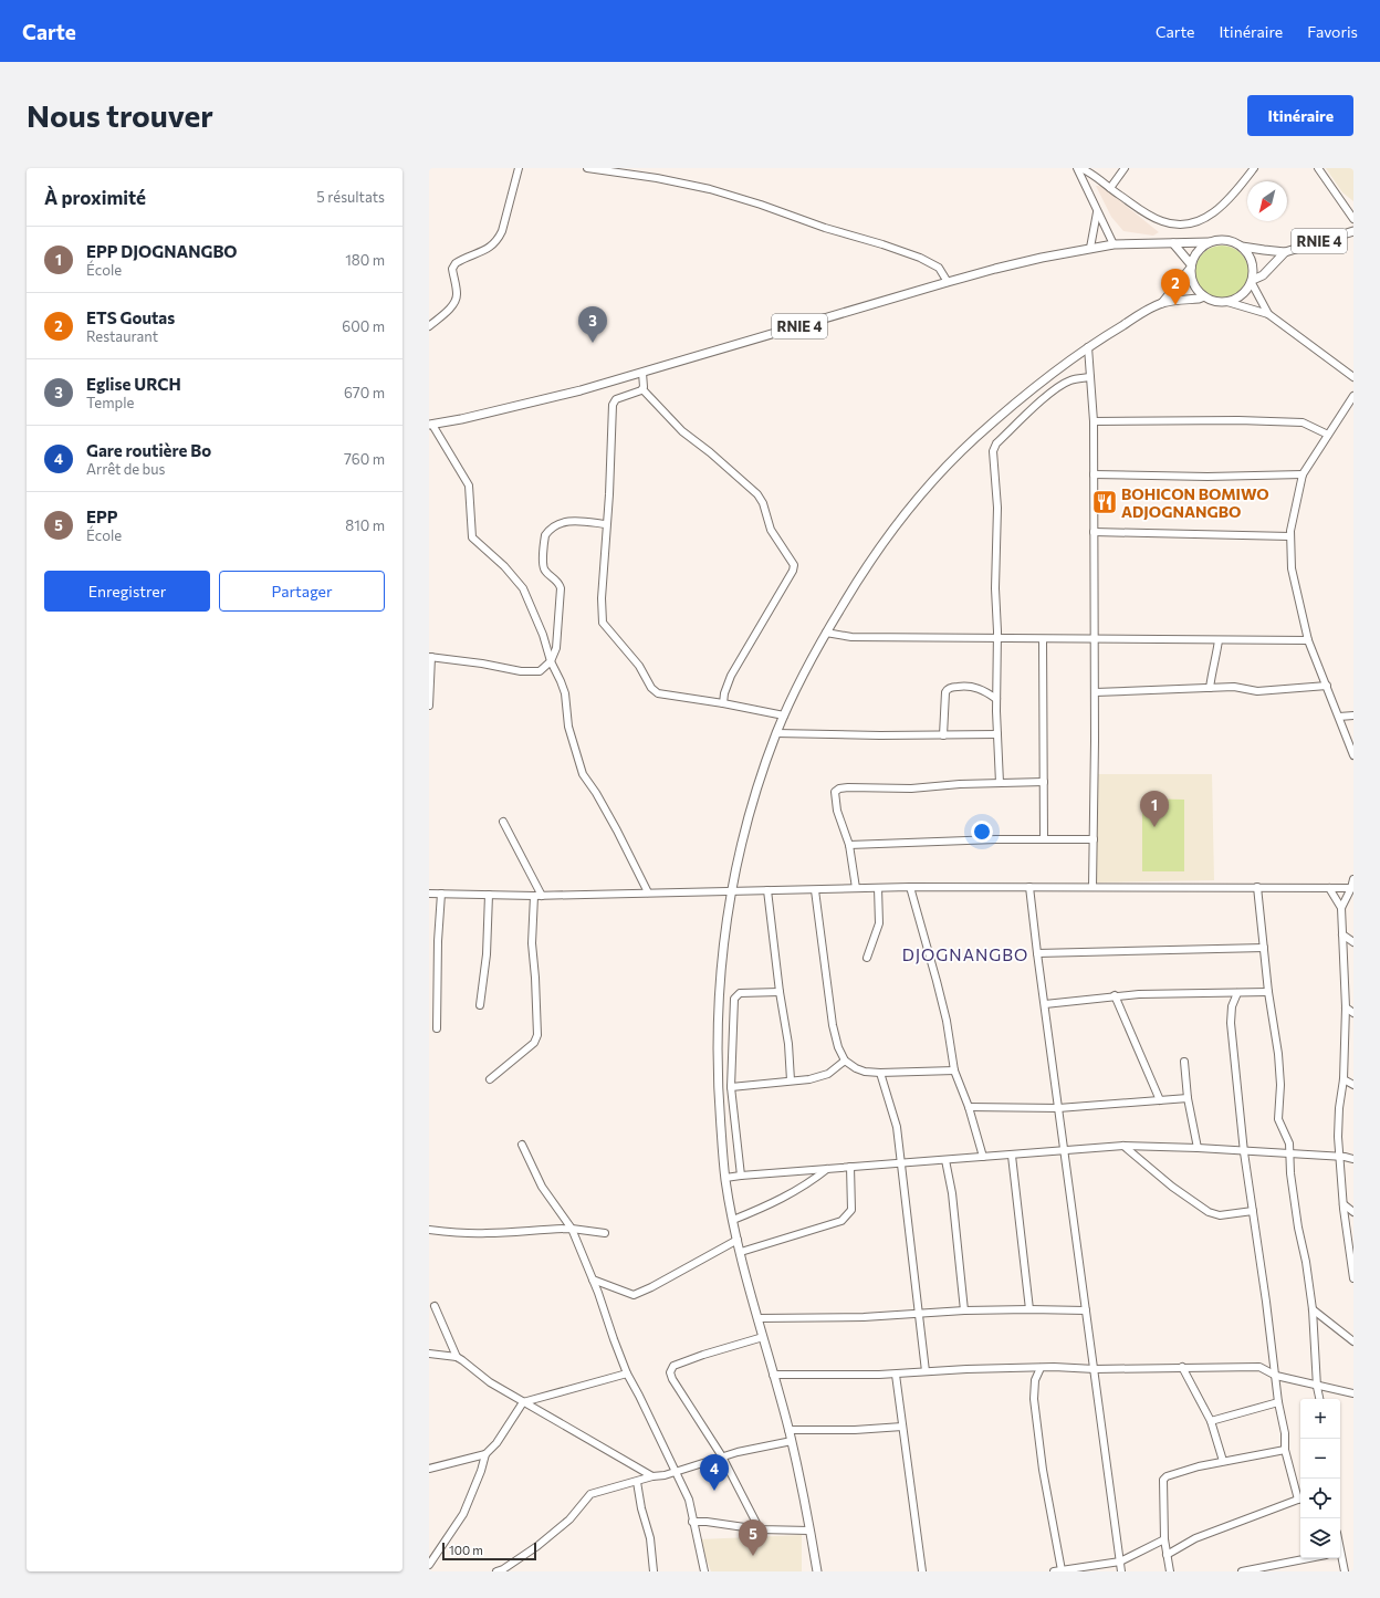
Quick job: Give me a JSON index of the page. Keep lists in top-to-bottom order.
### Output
{
  "streets": {
    "main road": ["RNIE 4"]
  },
  "districts": ["DJOGNANGBO"],
  "places": {
    "restaurant": ["BOHICON BOMIWO ADJOGNANGBO"]
  },
  "scale_bar": "100 m",
  "north": "bottom left",
  "page": {
    "header": "Carte",
    "nav": ["Carte", "Itinéraire", "Favoris"],
    "buttons": [
      "Itinéraire",
      ["Enregistrer", "Partager"]
    ],
    "title": "Nous trouver",
    "heading": ["À proximité", "5 résultats"],
    "list": [
      {
        "mark": "1",
        "name": "EPP DJOGNANGBO",
        "note": "École",
        "value": "180 m"
      },
      {
        "mark": "2",
        "name": "ETS Goutas",
        "note": "Restaurant",
        "value": "600 m"
      },
      {
        "mark": "3",
        "name": "Eglise URCH",
        "note": "Temple",
        "value": "670 m"
      },
      {
        "mark": "4",
        "name": "Gare routière Bo",
        "note": "Arrêt de bus",
        "value": "760 m"
      },
      {
        "mark": "5",
        "name": "EPP",
        "note": "École",
        "value": "810 m"
      }
    ],
    "pins": [
      "2",
      "3",
      "1",
      "4",
      "5"
    ],
    "map_buttons": ["+", "−"],
    "scale": "100 m"
  }
}
